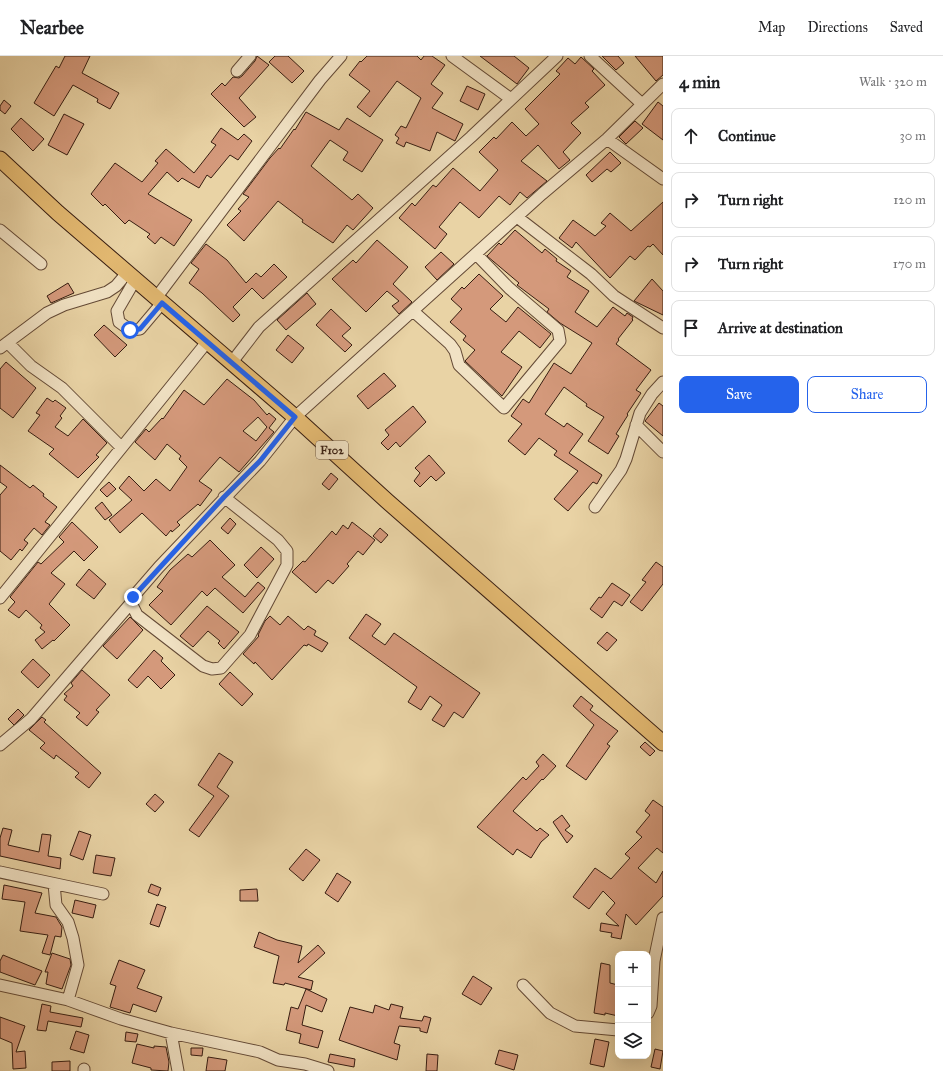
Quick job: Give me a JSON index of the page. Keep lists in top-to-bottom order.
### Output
{
  "streets": {
    "main road": ["F102"]
  },
  "page": {
    "header": "Nearbee",
    "nav": ["Map", "Directions", "Saved"],
    "heading": ["4 min", "Walk · 320 m"],
    "list": [
      ["Continue", "30 m"],
      ["Turn right", "120 m"],
      ["Turn right", "170 m"],
      "Arrive at destination"
    ],
    "buttons": ["Save", "Share"],
    "map_buttons": ["+", "−"]
  }
}
